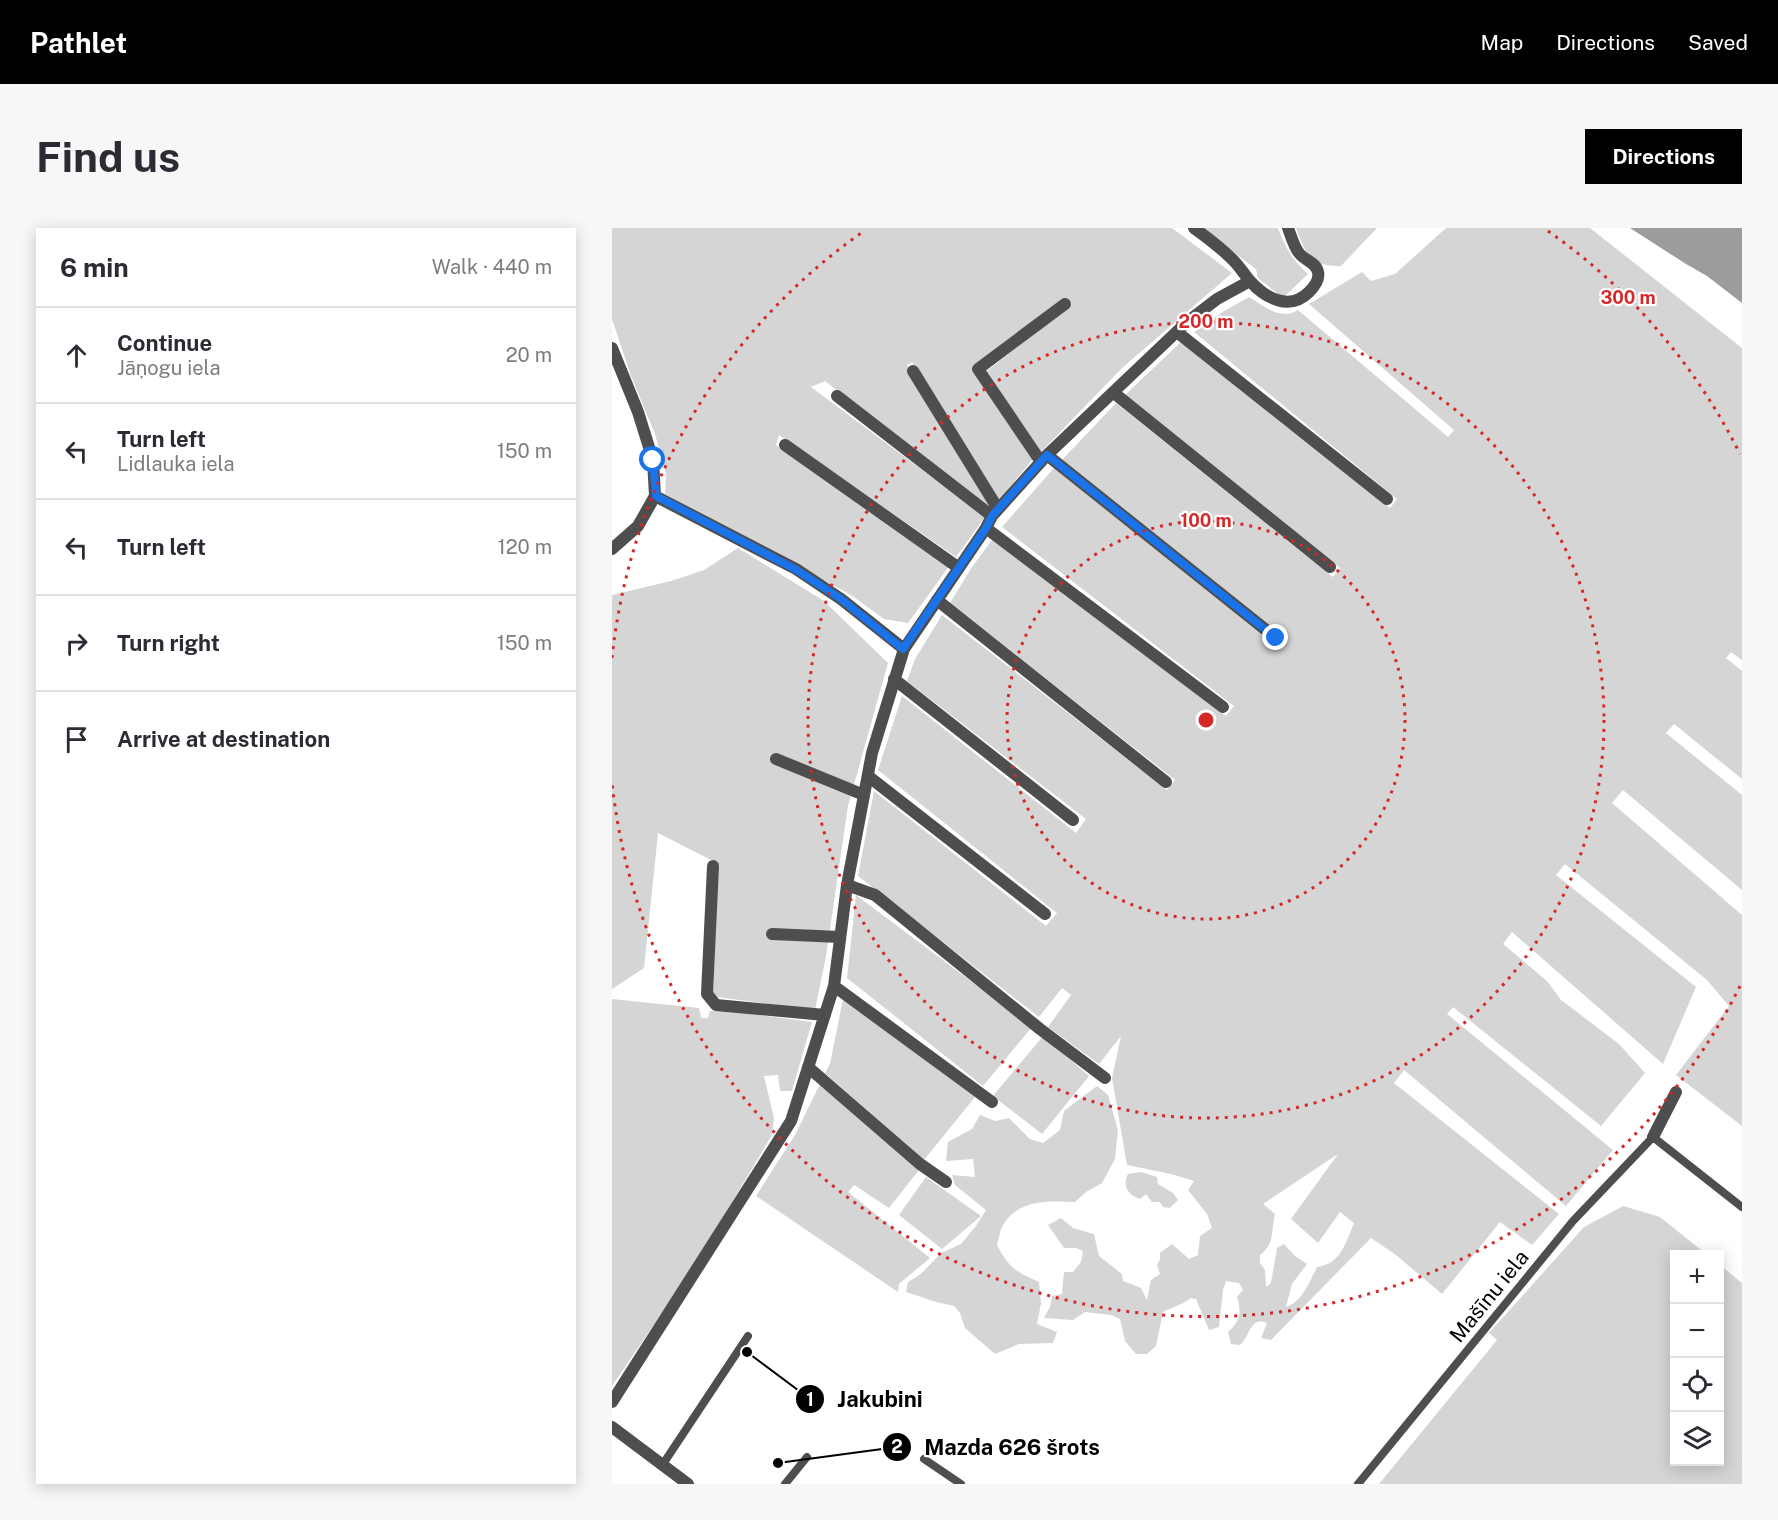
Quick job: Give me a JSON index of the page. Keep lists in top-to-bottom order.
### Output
{
  "streets": {
    "lane": ["Mašīnu iela"]
  },
  "places": ["Jakubini", "Mazda 626 šrots"],
  "page": {
    "header": "Pathlet",
    "nav": ["Map", "Directions", "Saved"],
    "buttons": "Directions",
    "title": "Find us",
    "heading": ["6 min", "Walk · 440 m"],
    "list": [
      ["Continue", "Jāņogu iela", "20 m"],
      ["Turn left", "Lidlauka iela", "150 m"],
      ["Turn left", "120 m"],
      ["Turn right", "150 m"],
      "Arrive at destination"
    ],
    "map_buttons": ["+", "−"]
  },
  "rings": ["300 m", "200 m", "100 m"]
}
